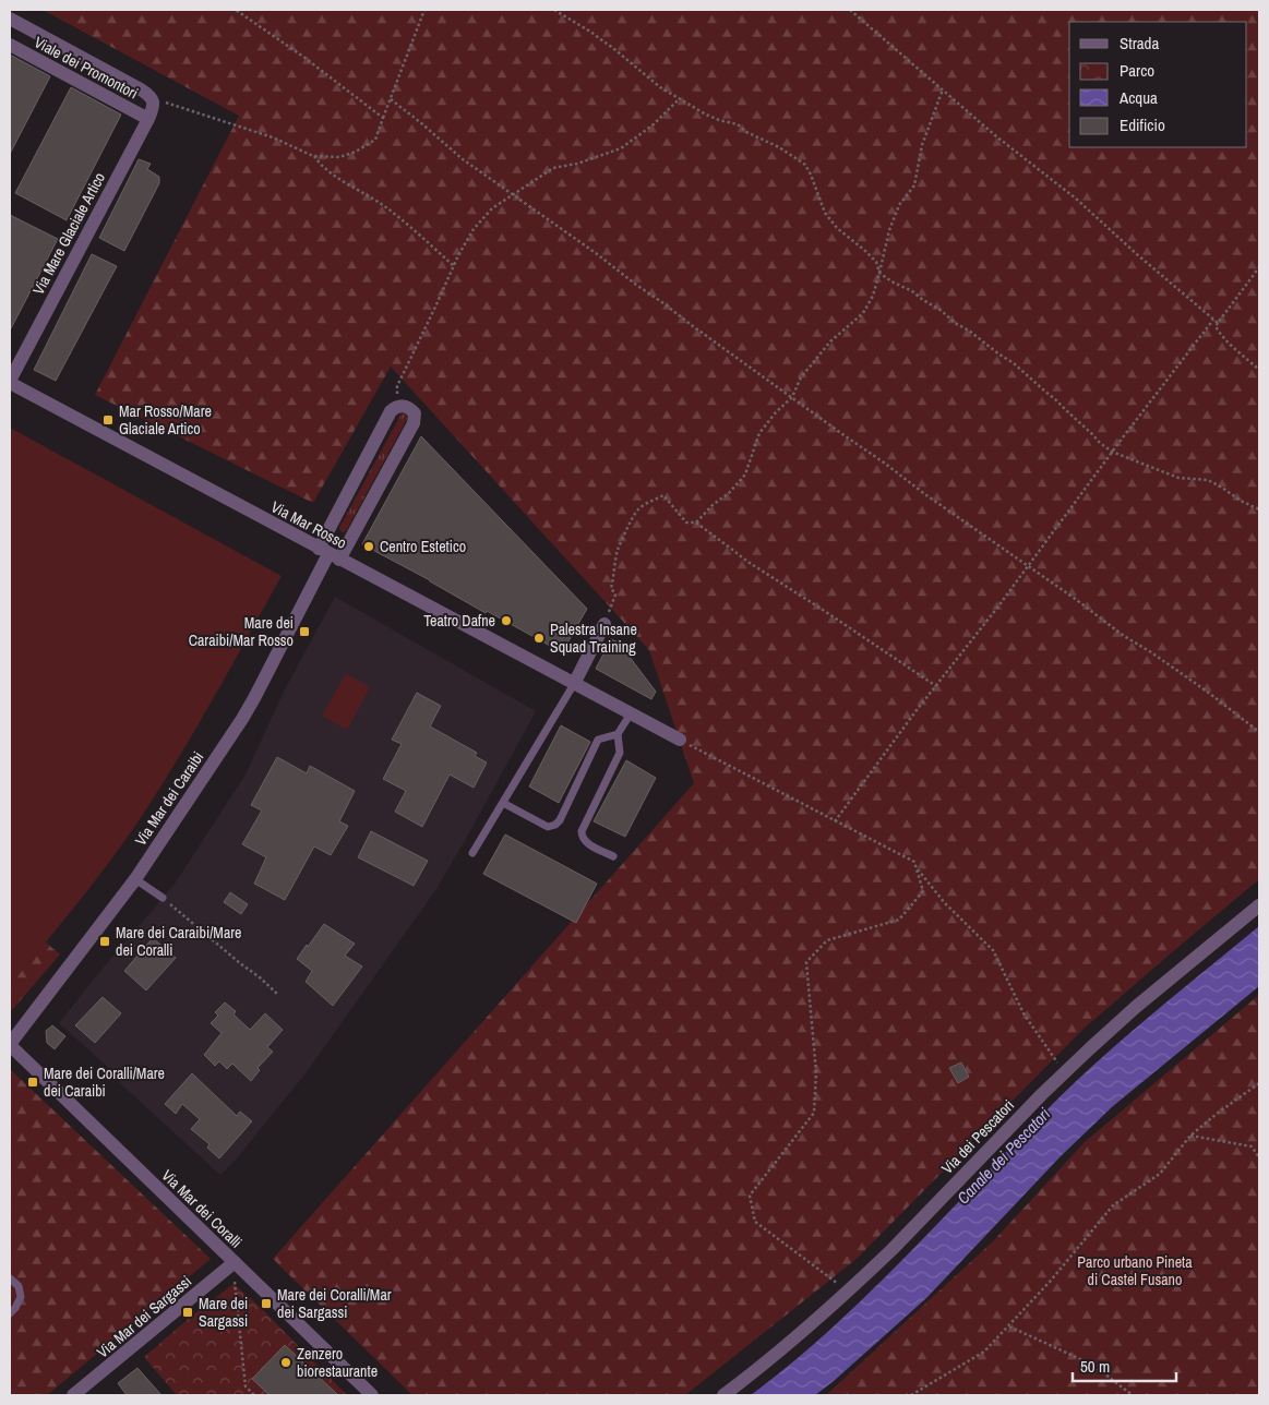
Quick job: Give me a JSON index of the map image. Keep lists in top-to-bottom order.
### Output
{
  "streets": {
    "street": [
      "Viale dei Promontori",
      "Via Mare Glaciale Artico",
      "Via Mar Rosso",
      "Via Mar dei Caraibi",
      "Via dei Pescatori",
      "Via Mar dei Coralli",
      "Via Mar dei Sargassi"
    ]
  },
  "crossings": [
    ["Viale dei Promontori", "Via Mare Glaciale Artico"],
    ["Via Mare Glaciale Artico", "Via Mar Rosso"],
    ["Via Mar Rosso", "Via Mar dei Caraibi"],
    ["Via Mar dei Caraibi", "Via Mar dei Coralli"],
    ["Via Mar dei Coralli", "Via Mar dei Sargassi"]
  ],
  "water": ["Canale dei Pescatori"],
  "parks": ["Parco urbano Pineta di Castel Fusano"],
  "places": {
    "transit": [
      "Mar Rosso/Mare Glaciale Artico",
      "Mare dei Caraibi/Mar Rosso",
      "Mare dei Caraibi/Mare dei Coralli",
      "Mare dei Coralli/Mare dei Caraibi",
      "Mare dei Coralli/Mar dei Sargassi",
      "Mare dei Sargassi"
    ],
    "other": [
      "Centro Estetico",
      "Teatro Dafne",
      "Palestra Insane Squad Training",
      "Zenzero biorestaurante"
    ]
  },
  "legend": [
    "Strada",
    "Parco",
    "Acqua",
    "Edificio"
  ],
  "scale_bar": "50 m"
}
